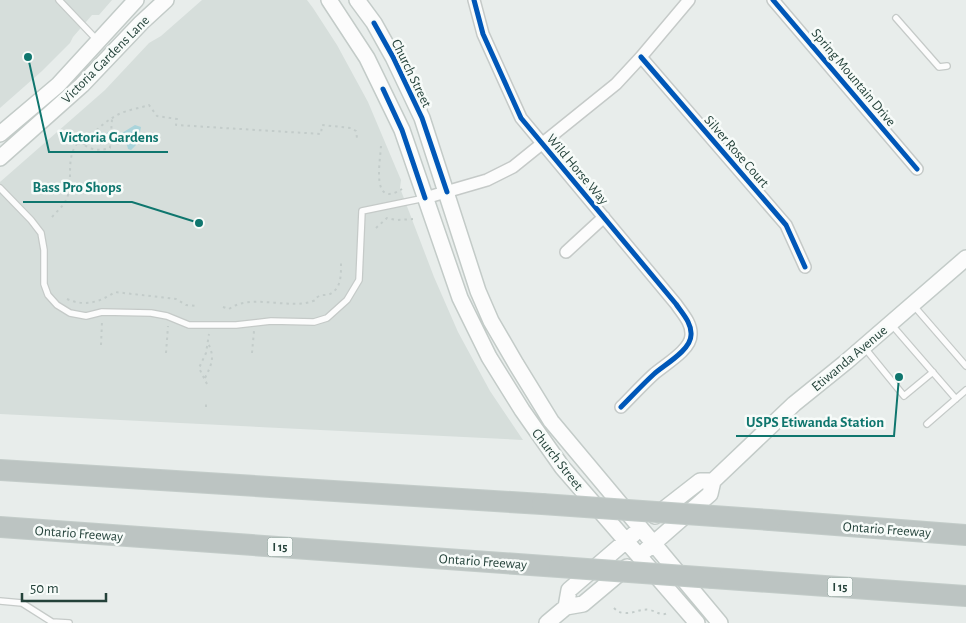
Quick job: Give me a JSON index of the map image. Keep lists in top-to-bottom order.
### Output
{
  "streets": {
    "highway": ["Ontario Freeway", "I 15"],
    "main road": ["Victoria Gardens Lane", "Church Street", "Etiwanda Avenue"],
    "street": ["Spring Mountain Drive", "Silver Rose Court", "Wild Horse Way"]
  },
  "crossings": [
    ["Church Street", "Etiwanda Avenue"]
  ],
  "places": ["Victoria Gardens", "Bass Pro Shops", "USPS Etiwanda Station"],
  "scale_bar": "50 m"
}
